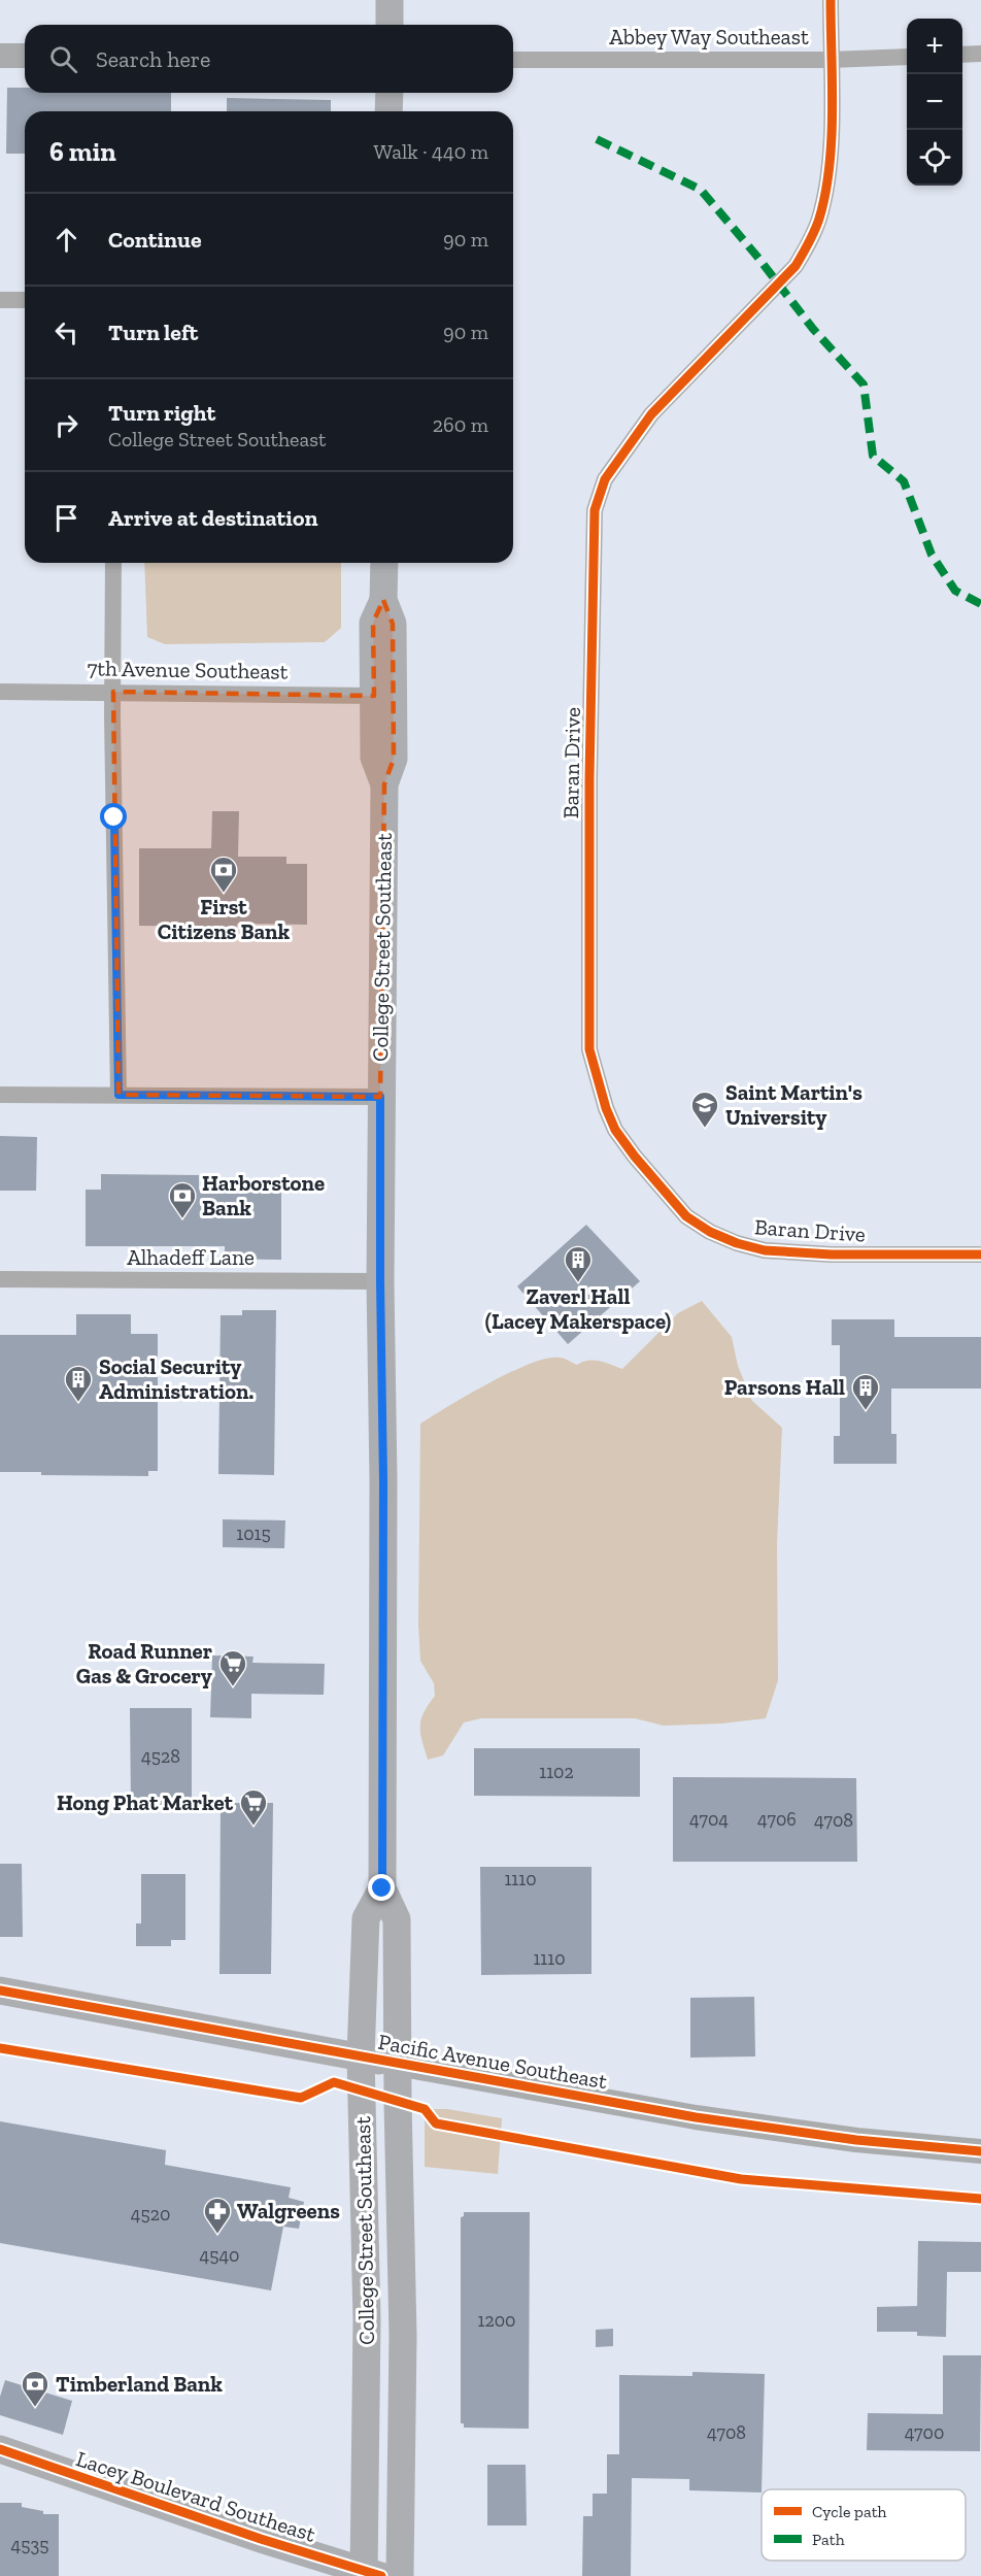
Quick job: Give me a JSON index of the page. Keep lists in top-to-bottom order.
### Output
{
  "streets": {
    "main road": ["College Street Southeast", "Pacific Avenue Southeast", "Lacey Boulevard Southeast"],
    "street": [
      "Abbey Way Southeast",
      "7th Avenue Southeast",
      "Baran Drive",
      "Alhadeff Lane"
    ]
  },
  "crossings": [
    ["Abbey Way Southeast", "Baran Drive"],
    ["7th Avenue Southeast", "College Street Southeast"],
    ["College Street Southeast", "Alhadeff Lane"],
    ["College Street Southeast", "Pacific Avenue Southeast"],
    ["College Street Southeast", "Lacey Boulevard Southeast"]
  ],
  "places": {
    "bank": ["First Citizens Bank", "Harborstone Bank", "Timberland Bank"],
    "school or university": ["Saint Martin's University"],
    "building": ["Zaverl Hall (Lacey Makerspace)", "Social Security Administration.", "Parsons Hall"],
    "supermarket": ["Road Runner Gas & Grocery", "Hong Phat Market"],
    "pharmacy": ["Walgreens"]
  },
  "house_numbers": [
    "1015",
    "4528",
    "1102",
    "4704",
    "4706",
    "4708",
    "1110",
    "1110",
    "4520",
    "4540",
    "1200",
    "4708",
    "4700",
    "4535"
  ],
  "legend": ["Cycle path", "Path"],
  "page": {
    "map_buttons": ["+", "−"],
    "search": "Search here",
    "heading": ["6 min", "Walk · 440 m"],
    "list": [
      ["Continue", "90 m"],
      ["Turn left", "90 m"],
      ["Turn right", "College Street Southeast", "260 m"],
      "Arrive at destination"
    ]
  }
}
